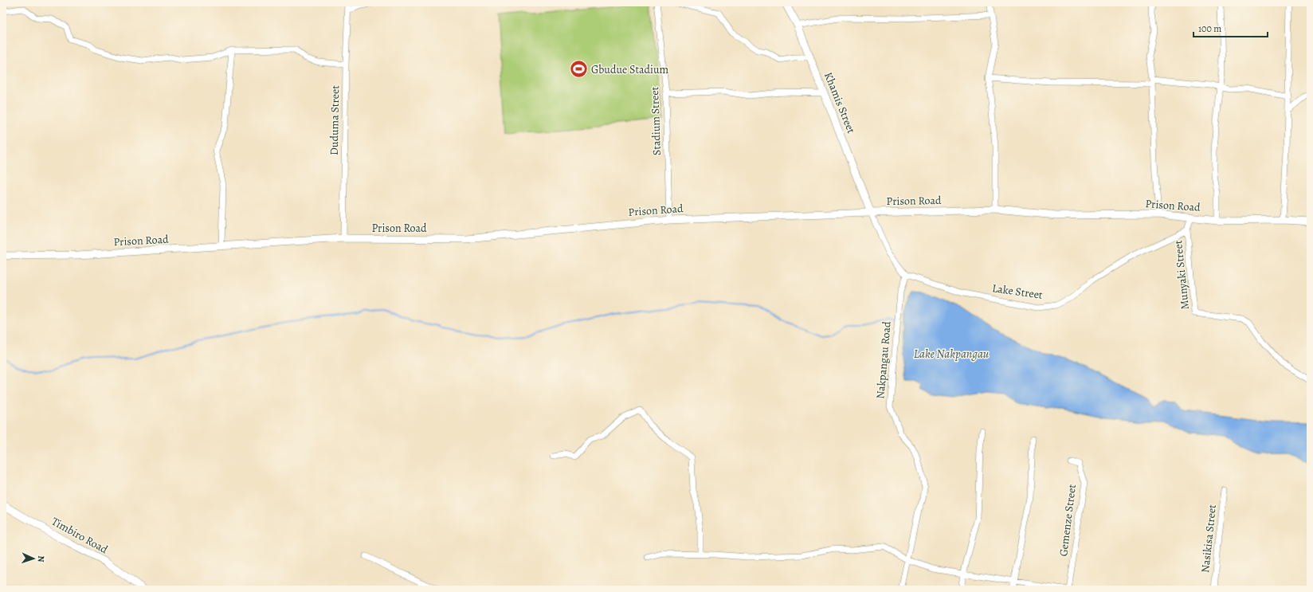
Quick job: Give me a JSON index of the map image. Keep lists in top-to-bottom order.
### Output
{
  "streets": {
    "street": [
      "Khamis Street",
      "Duduma Street",
      "Stadium Street",
      "Prison Road",
      "Munyaki Street",
      "Lake Street",
      "Nakpangau Road",
      "Gemenze Street",
      "Timbiro Road",
      "Nasikisa Street"
    ]
  },
  "crossings": [
    ["Khamis Street", "Prison Road"],
    ["Duduma Street", "Prison Road"],
    ["Stadium Street", "Prison Road"],
    ["Munyaki Street", "Lake Street"],
    ["Lake Street", "Nakpangau Road"]
  ],
  "water": ["Lake Nakpangau"],
  "places": {
    "sports": ["Gbudue Stadium"]
  },
  "scale_bar": "100 m",
  "north": "right"
}
